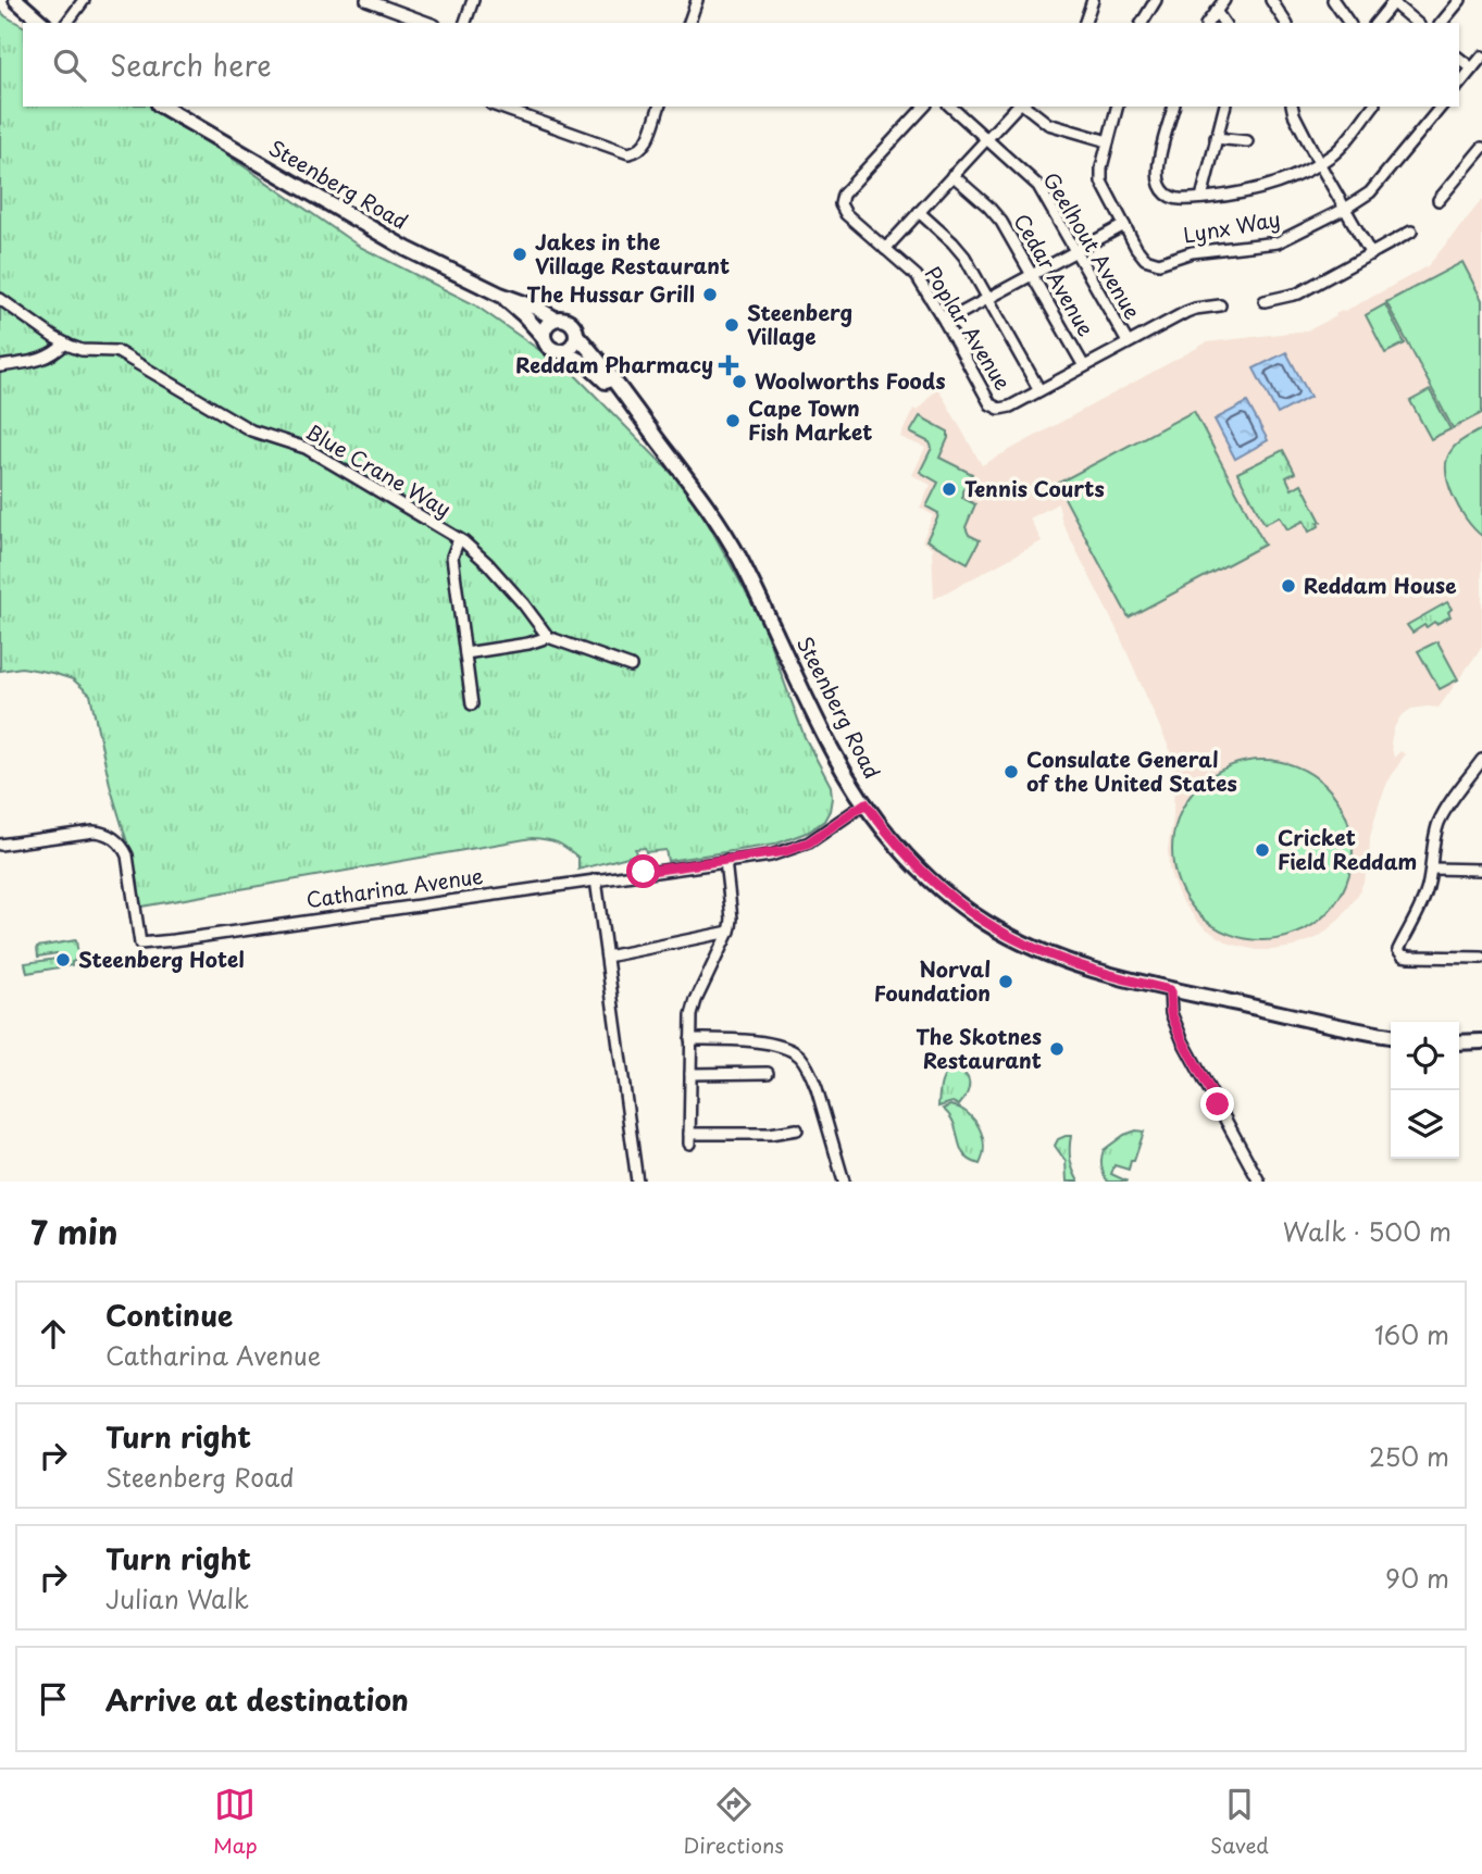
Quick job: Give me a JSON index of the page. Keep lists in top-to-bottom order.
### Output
{
  "streets": {
    "main road": ["Steenberg Road"],
    "street": [
      "Lynx Way",
      "Geelhout Avenue",
      "Cedar Avenue",
      "Poplar Avenue",
      "Blue Crane Way",
      "Catharina Avenue"
    ]
  },
  "crossings": [
    ["Steenberg Road", "Catharina Avenue"]
  ],
  "places": {
    "other": [
      "Jakes in the Village Restaurant",
      "The Hussar Grill",
      "Steenberg Village",
      "Woolworths Foods",
      "Cape Town Fish Market",
      "Tennis Courts",
      "Reddam House",
      "Consulate General of the United States",
      "Cricket Field Reddam",
      "Steenberg Hotel",
      "Norval Foundation",
      "The Skotnes Restaurant"
    ],
    "health": ["Reddam Pharmacy"]
  },
  "page": {
    "search": "Search here",
    "heading": ["7 min", "Walk · 500 m"],
    "list": [
      ["Continue", "Catharina Avenue", "160 m"],
      ["Turn right", "Steenberg Road", "250 m"],
      ["Turn right", "Julian Walk", "90 m"],
      "Arrive at destination"
    ],
    "nav": ["Map", "Directions", "Saved"]
  }
}
